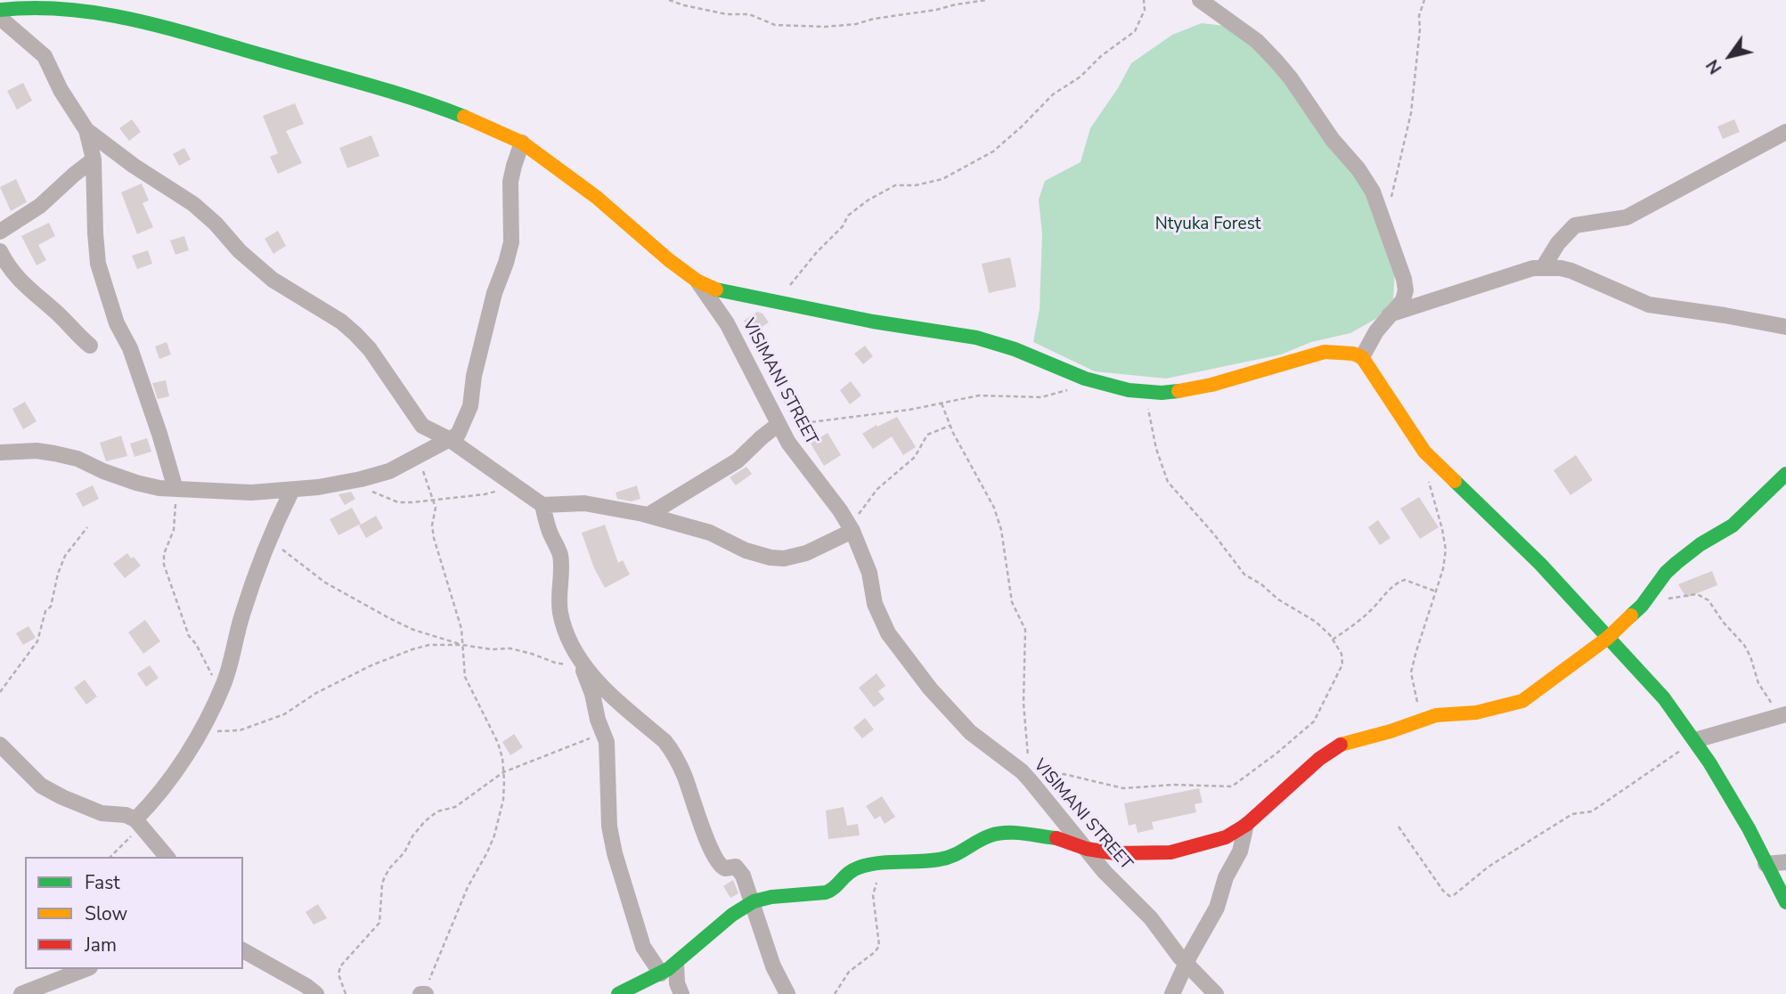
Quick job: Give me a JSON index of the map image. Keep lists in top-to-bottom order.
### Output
{
  "streets": {
    "street": ["VISIMANI STREET"]
  },
  "parks": ["Ntyuka Forest"],
  "legend": ["Fast", "Slow", "Jam"],
  "north": "bottom left"
}
